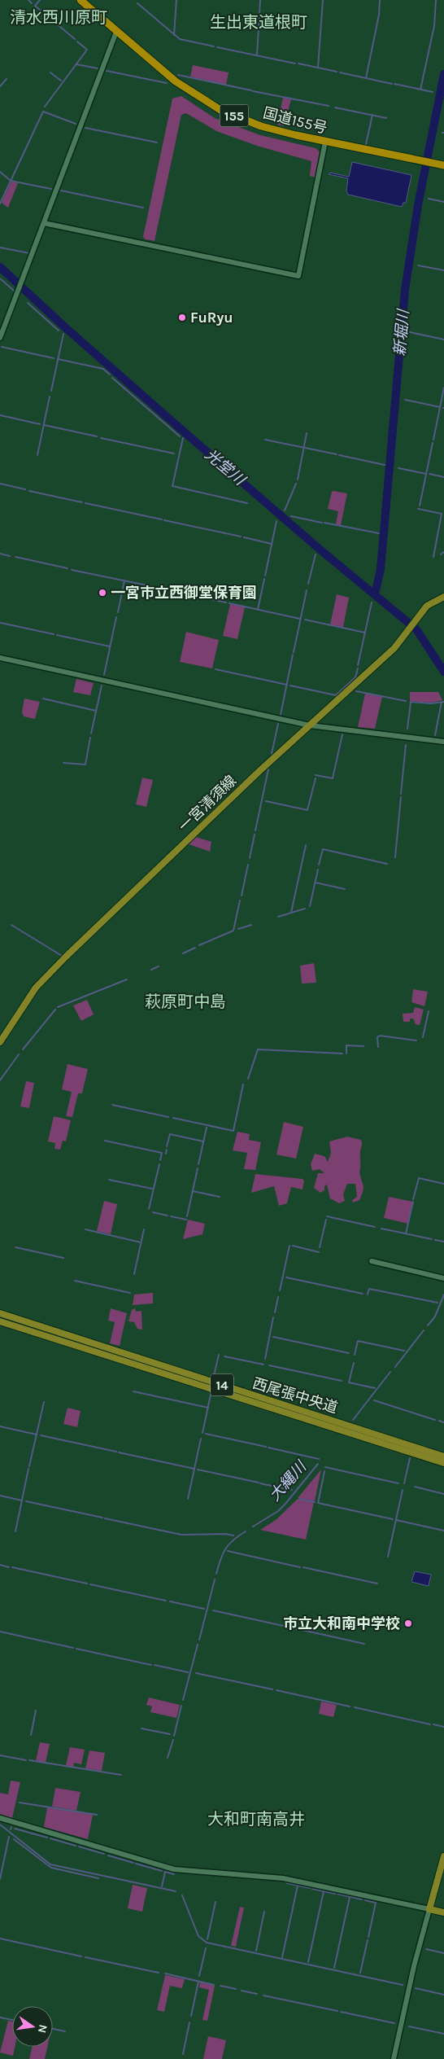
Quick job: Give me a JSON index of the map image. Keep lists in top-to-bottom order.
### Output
{
  "streets": {
    "highway": ["155", "国道155号"],
    "main road": ["一宮清須線", "14", "西尾張中央道"]
  },
  "districts": [
    "清水西川原町",
    "生出東道根町",
    "萩原町中島",
    "大和町南高井"
  ],
  "water": ["新堀川", "光堂川", "大縄川"],
  "places": ["FuRyu", "一宮市立西御堂保育園", "市立大和南中学校"],
  "north": "right"
}
